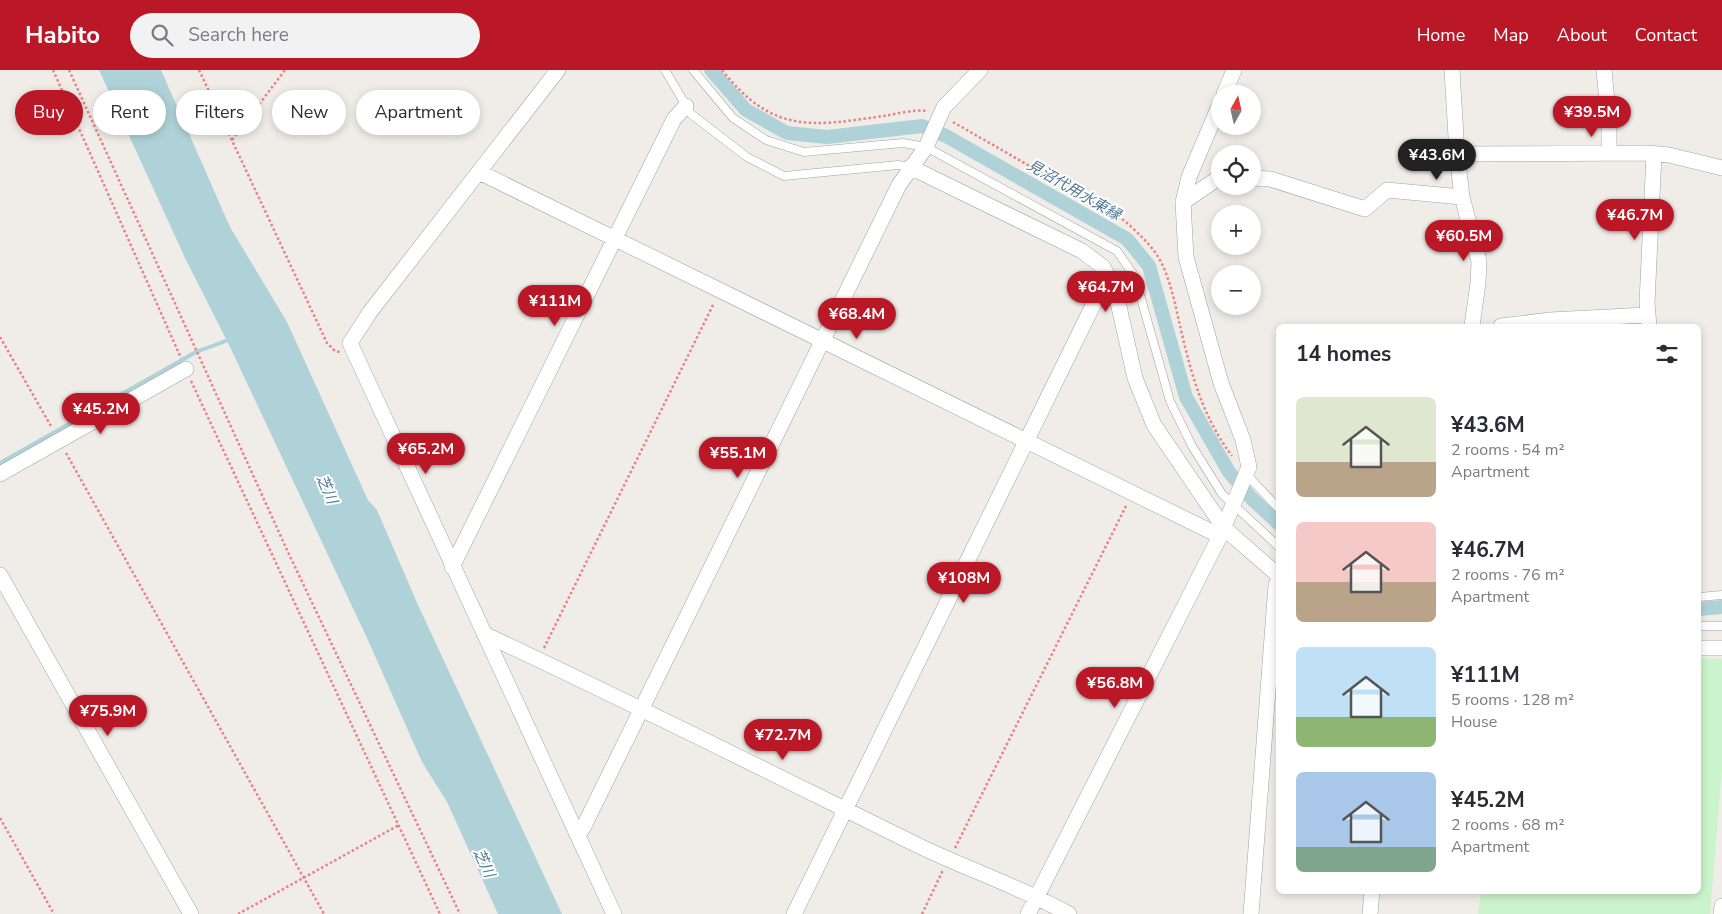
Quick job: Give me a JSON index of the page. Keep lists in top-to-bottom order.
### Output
{
  "water": ["見沼代用水東縁", "芝川"],
  "north": "top",
  "page": {
    "header": "Habito",
    "search": "Search here",
    "nav": [
      "Home",
      "Map",
      "About",
      "Contact"
    ],
    "map_buttons": ["+", "−"],
    "chip": [
      "Buy",
      "Rent",
      "Filters",
      "New",
      "Apartment"
    ],
    "price": [
      "¥39.5M",
      "¥43.6M",
      "¥46.7M",
      "¥60.5M",
      "¥64.7M",
      "¥111M",
      "¥68.4M",
      "¥45.2M",
      "¥65.2M",
      "¥55.1M",
      "¥108M",
      "¥56.8M",
      "¥75.9M",
      "¥72.7M"
    ],
    "heading": "14 homes",
    "list": [
      {
        "name": "¥43.6M",
        "note": "2 rooms · 54 m² · Apartment"
      },
      {
        "name": "¥46.7M",
        "note": "2 rooms · 76 m² · Apartment"
      },
      {
        "name": "¥111M",
        "note": "5 rooms · 128 m² · House"
      },
      {
        "name": "¥45.2M",
        "note": "2 rooms · 68 m² · Apartment"
      }
    ]
  }
}
